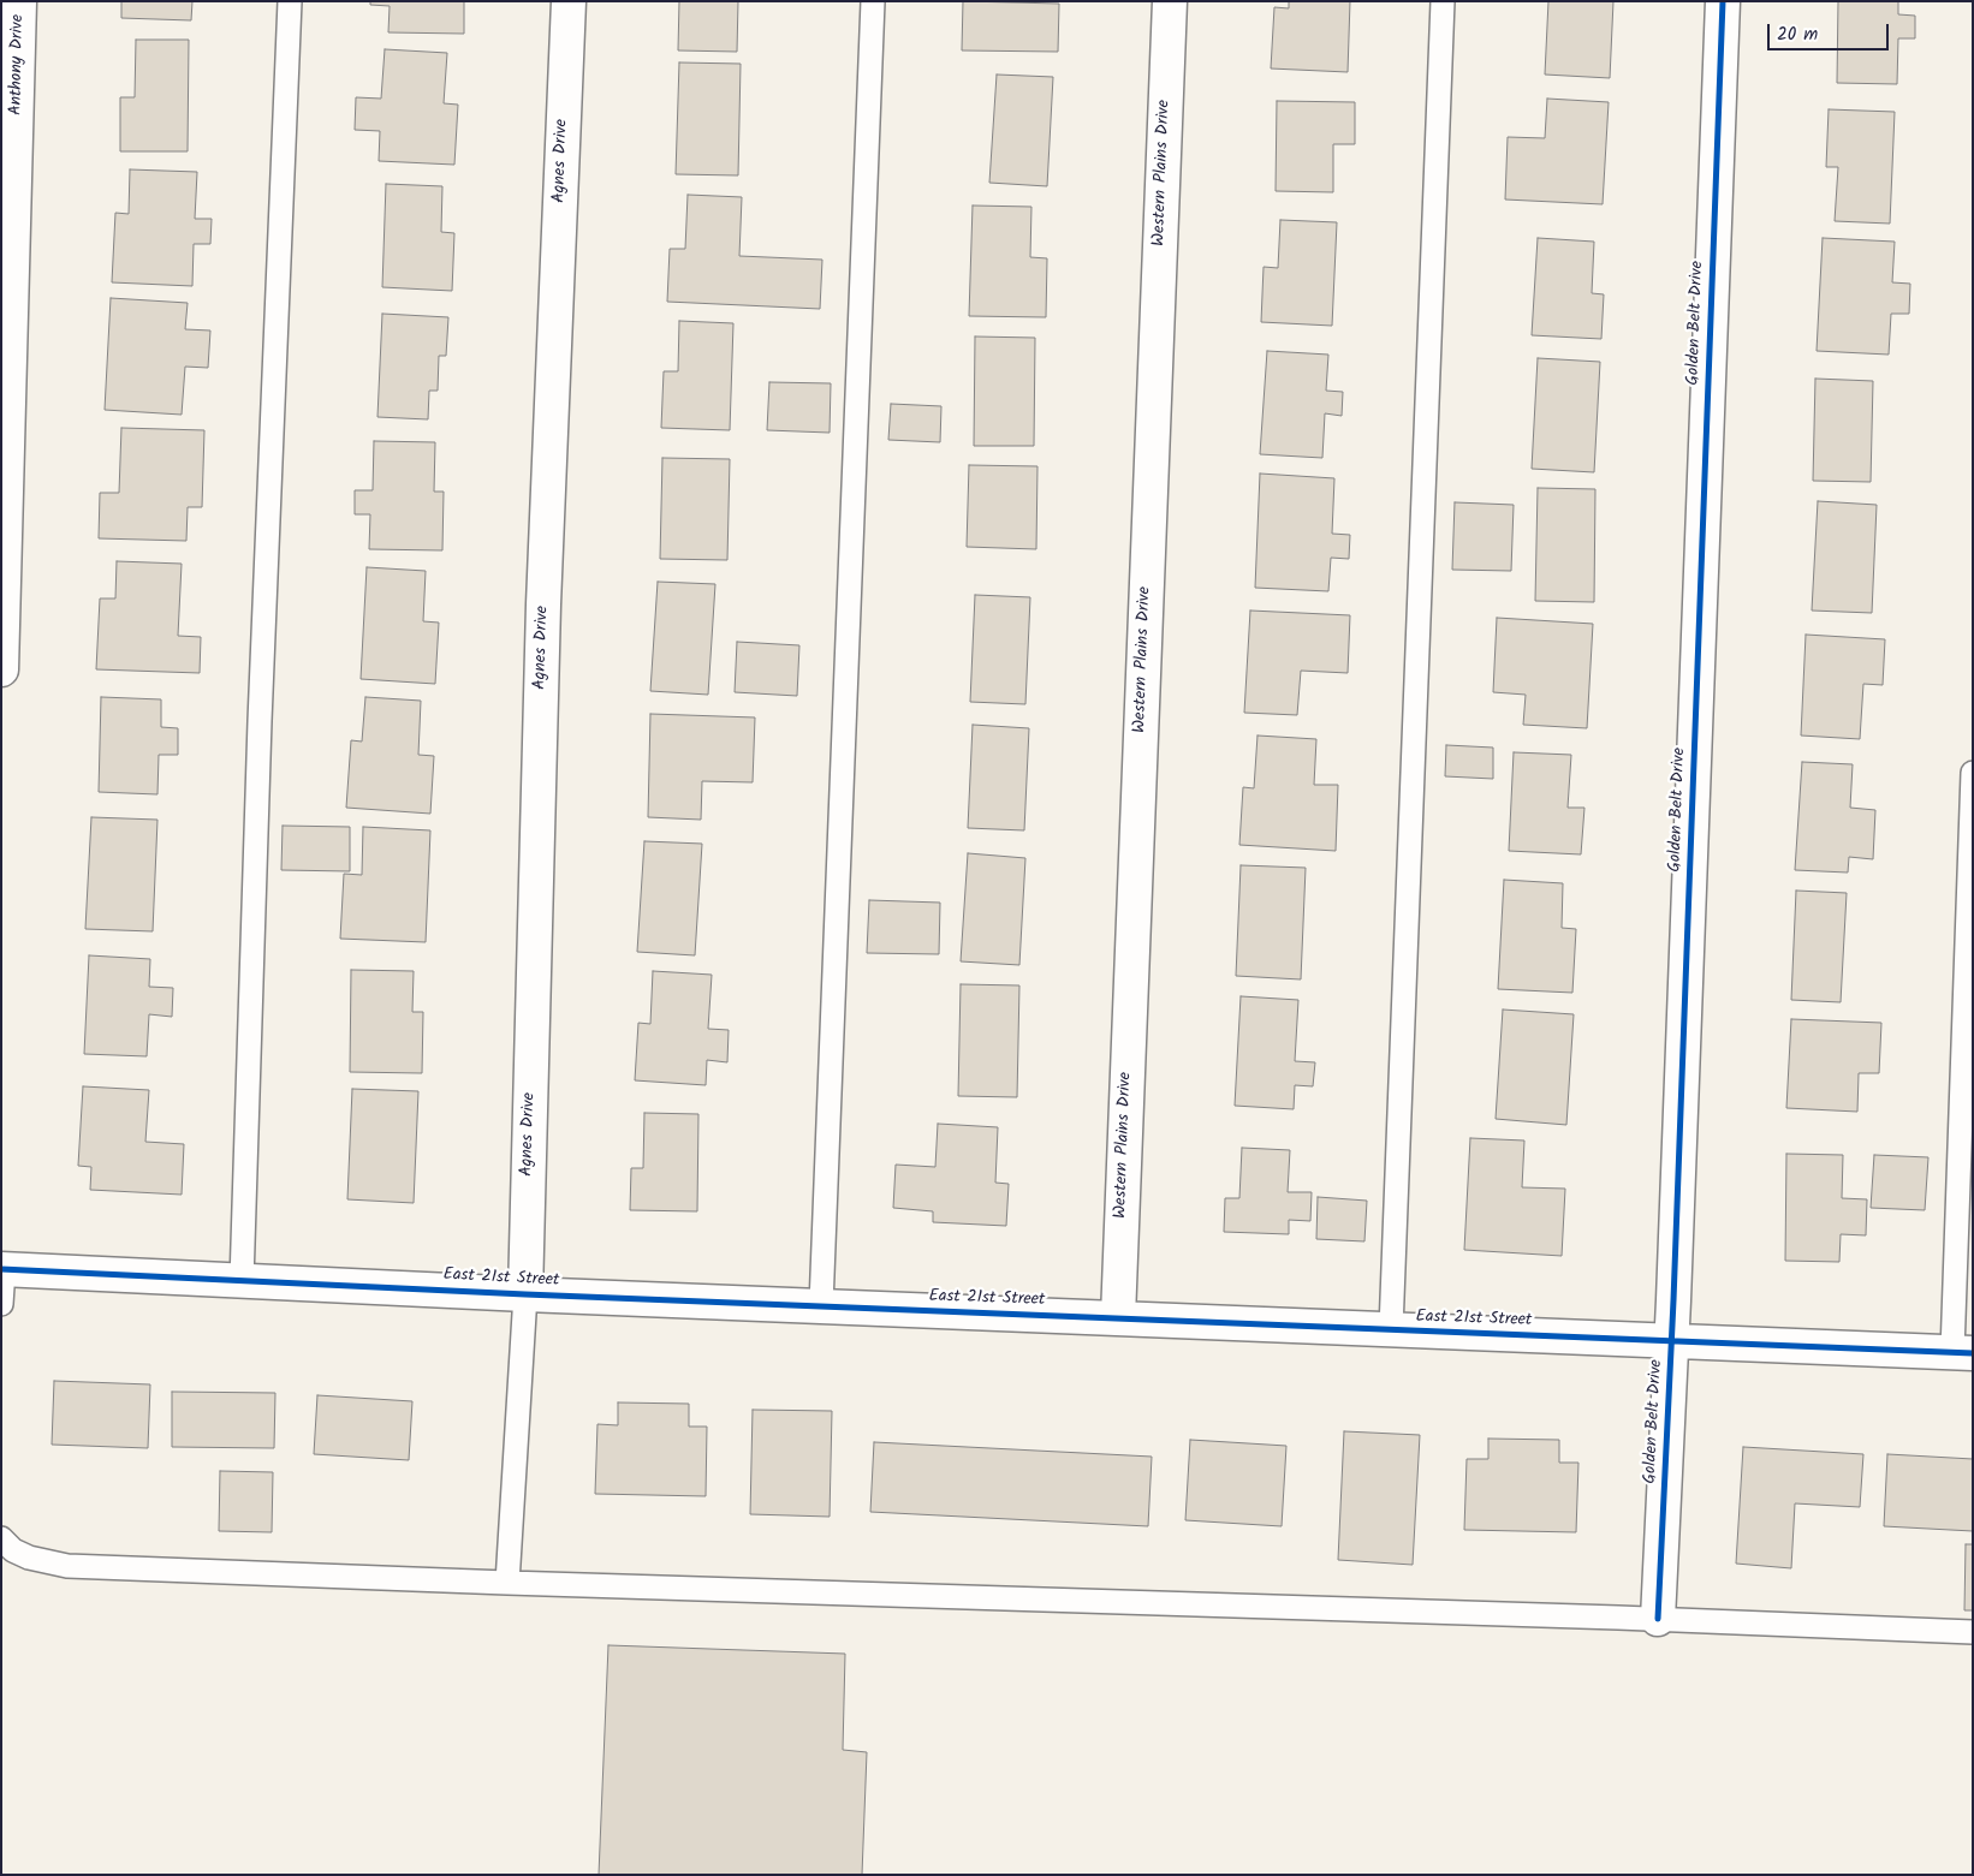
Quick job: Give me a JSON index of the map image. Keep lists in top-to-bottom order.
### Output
{
  "streets": {
    "street": [
      "Anthony Drive",
      "Agnes Drive",
      "Western Plains Drive",
      "Golden Belt Drive",
      "East 21st Street"
    ]
  },
  "crossings": [
    ["Agnes Drive", "East 21st Street"],
    ["Western Plains Drive", "East 21st Street"],
    ["Golden Belt Drive", "East 21st Street"]
  ],
  "scale_bar": "20 m"
}
